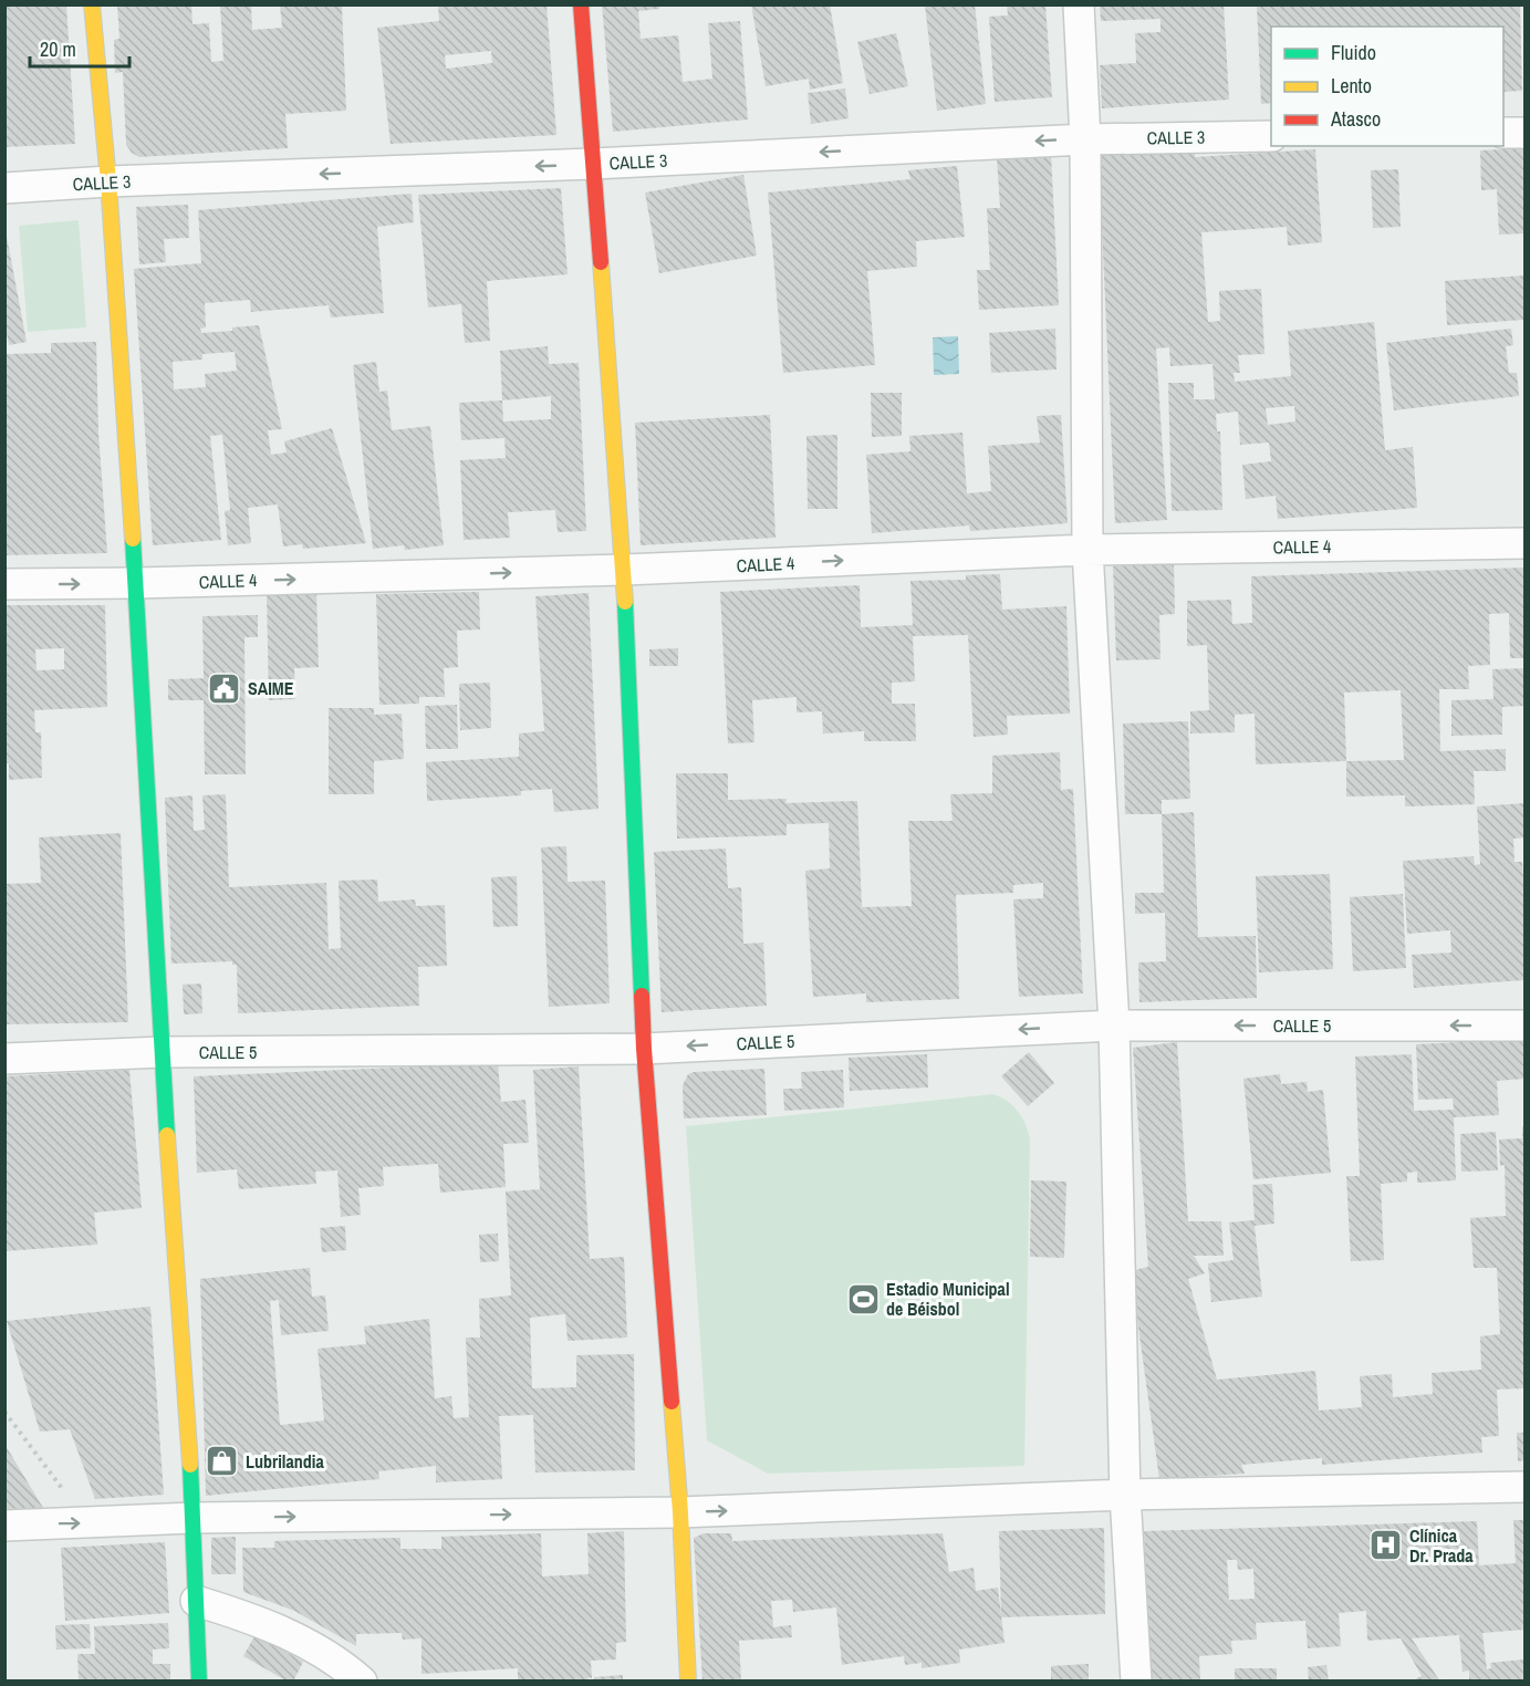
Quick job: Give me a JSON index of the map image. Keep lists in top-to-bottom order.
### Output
{
  "streets": {
    "street": ["CALLE 3", "CALLE 4", "CALLE 5"]
  },
  "one_way": ["CALLE 3", "CALLE 4", "CALLE 5"],
  "places": {
    "public building": ["SAIME"],
    "sports": ["Estadio Municipal de Béisbol"],
    "shop": ["Lubrilandia"],
    "hospital": ["Clínica Dr. Prada"]
  },
  "legend": ["Fluido", "Lento", "Atasco"],
  "scale_bar": "20 m"
}
